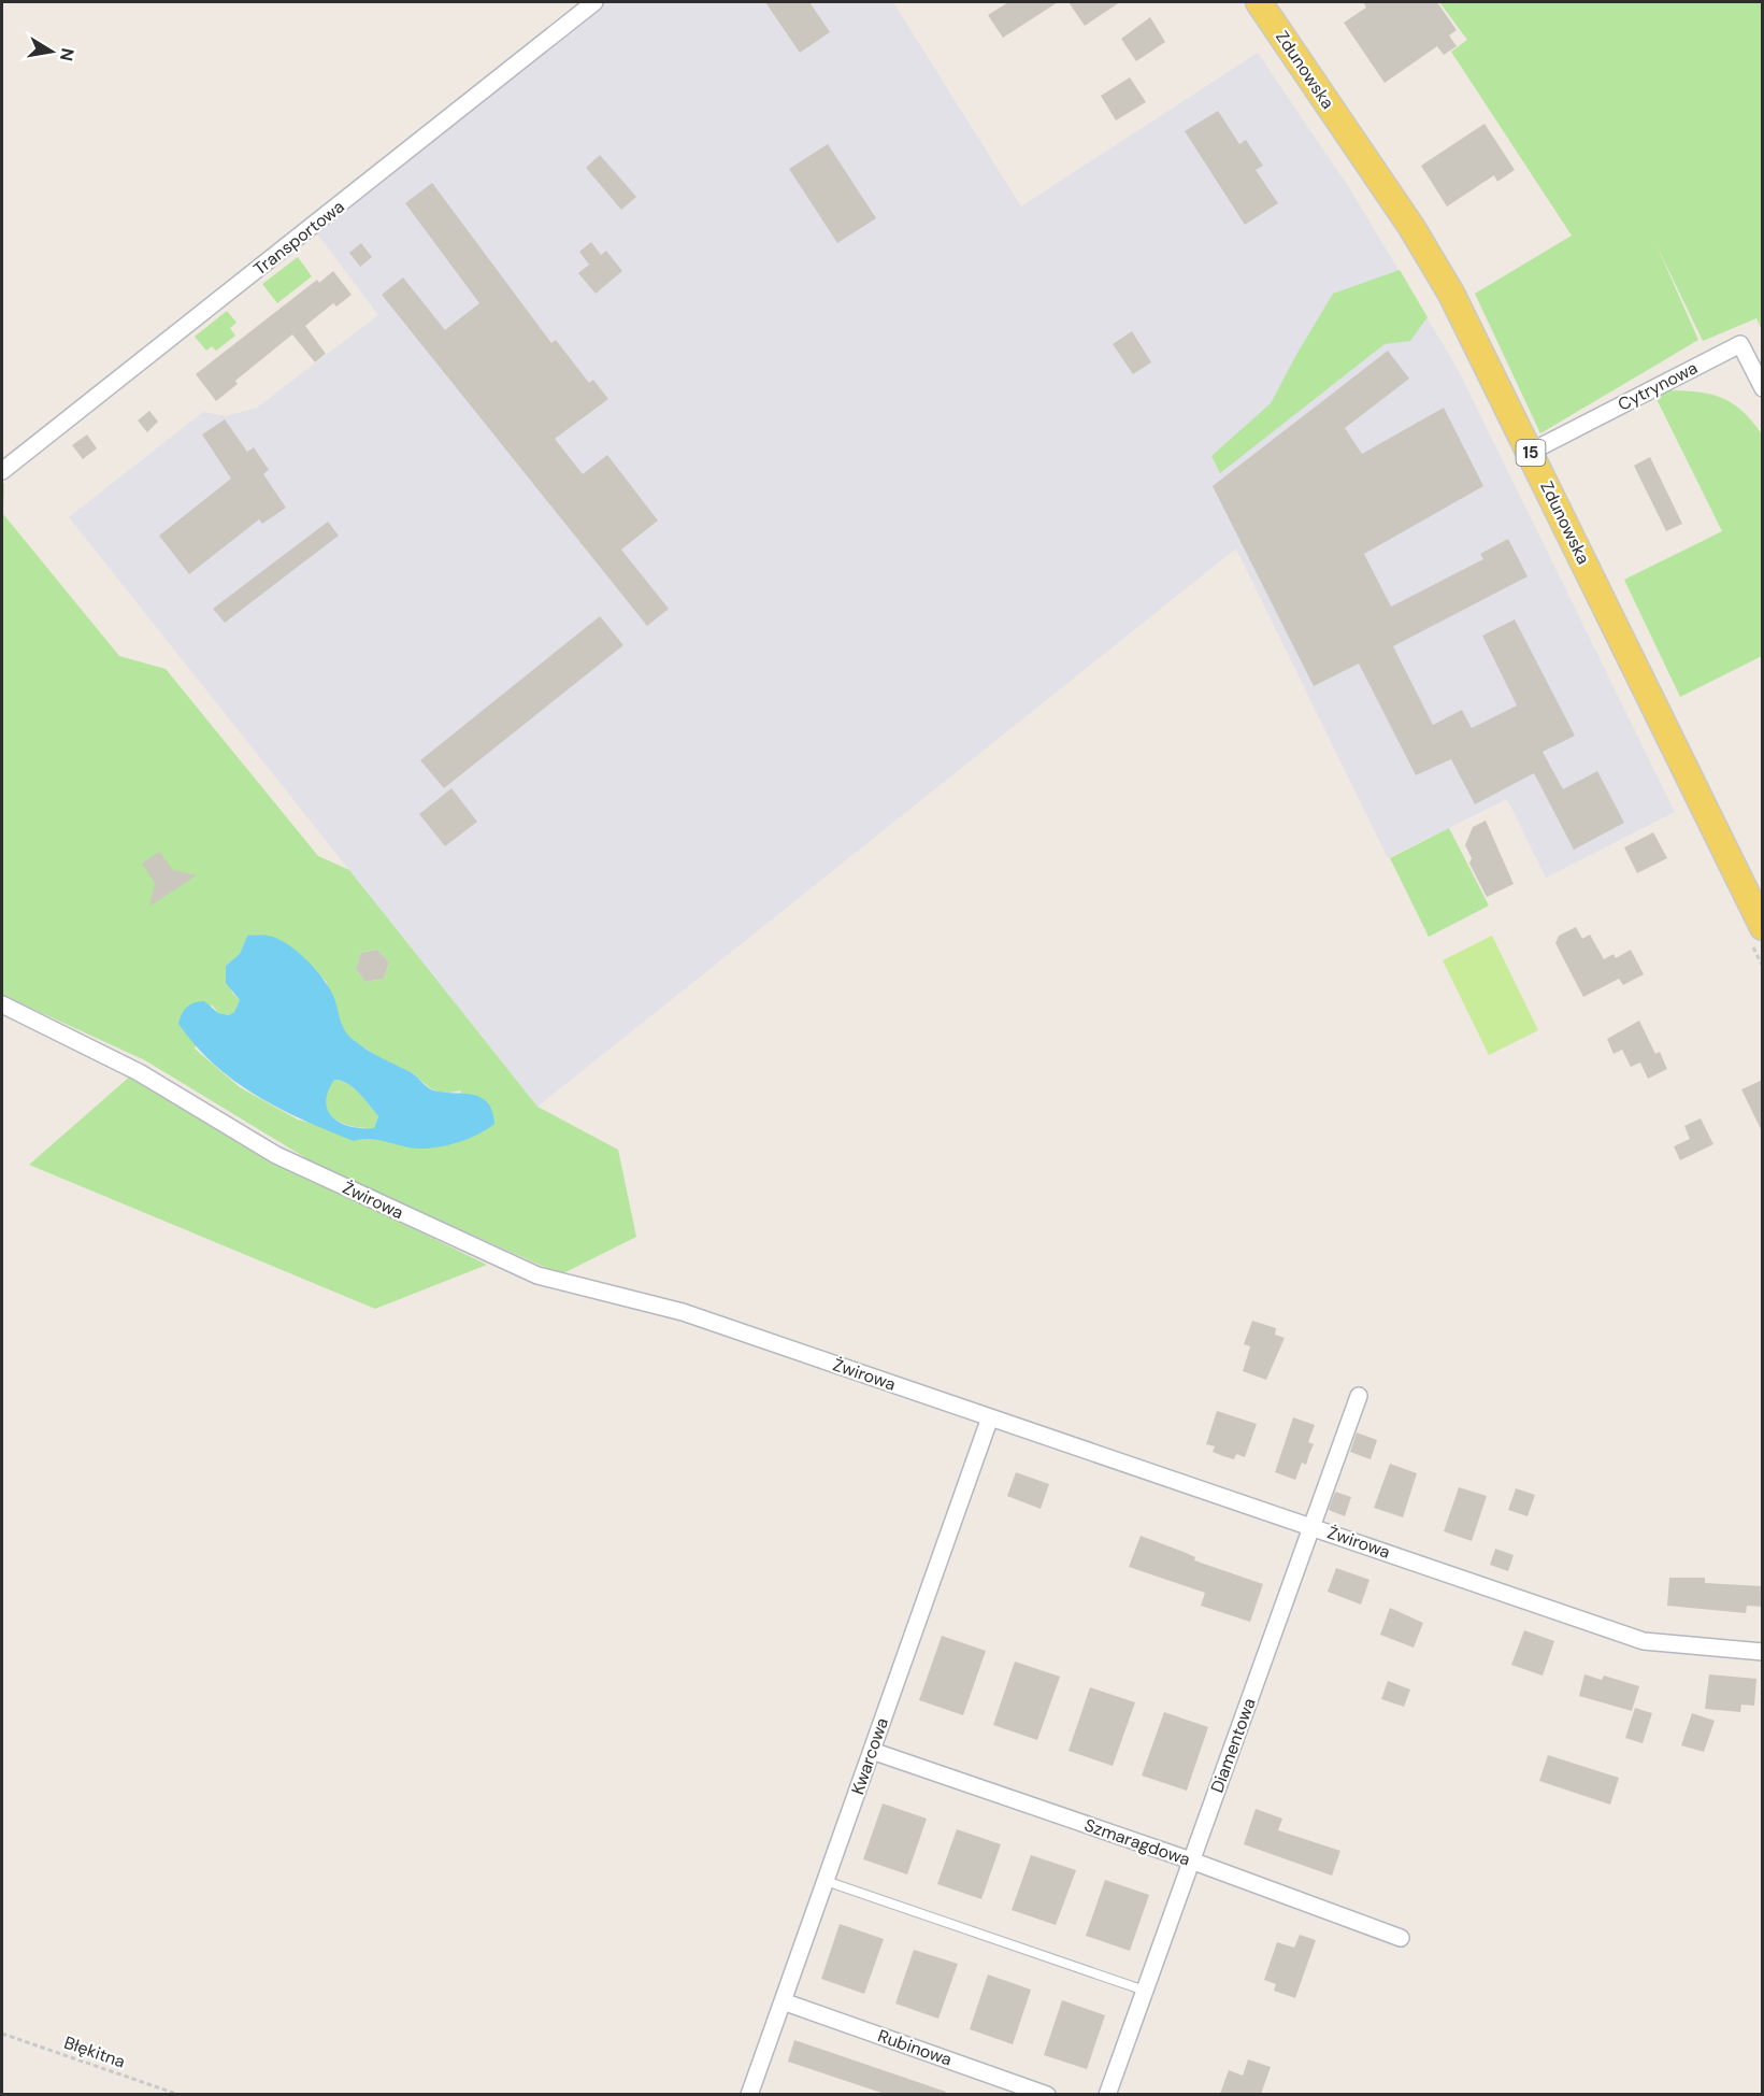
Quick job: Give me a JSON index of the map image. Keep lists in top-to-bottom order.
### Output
{
  "streets": {
    "main road": ["Zdunowska", "15"],
    "street": [
      "Transportowa",
      "Cytrynowa",
      "Żwirowa",
      "Diamentowa",
      "Kwarcowa",
      "Szmaragdowa",
      "Rubinowa"
    ],
    "path": ["Błękitna"]
  },
  "crossings": [
    ["Zdunowska", "Cytrynowa"],
    ["Żwirowa", "Diamentowa"],
    ["Żwirowa", "Kwarcowa"],
    ["Diamentowa", "Szmaragdowa"],
    ["Kwarcowa", "Szmaragdowa"],
    ["Kwarcowa", "Rubinowa"]
  ],
  "north": "right"
}
